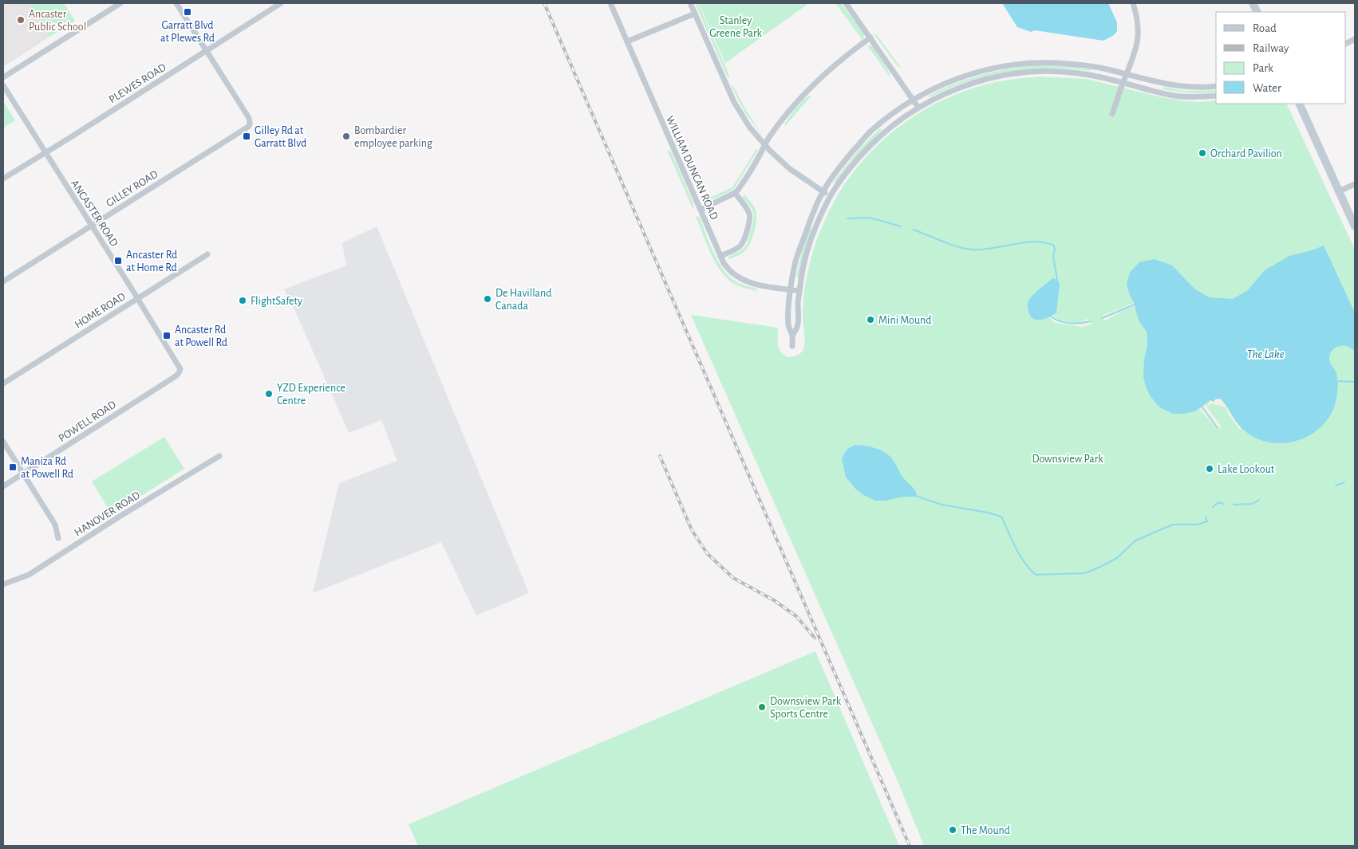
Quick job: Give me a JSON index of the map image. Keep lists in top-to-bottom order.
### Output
{
  "streets": {
    "street": [
      "PLEWES ROAD",
      "WILLIAM DUNCAN ROAD",
      "GILLEY ROAD",
      "ANCASTER ROAD",
      "HOME ROAD",
      "POWELL ROAD",
      "HANOVER ROAD"
    ]
  },
  "crossings": [
    ["PLEWES ROAD", "GILLEY ROAD"],
    ["PLEWES ROAD", "ANCASTER ROAD"],
    ["GILLEY ROAD", "ANCASTER ROAD"],
    ["ANCASTER ROAD", "HOME ROAD"],
    ["ANCASTER ROAD", "POWELL ROAD"]
  ],
  "water": ["The Lake"],
  "parks": ["Stanley Greene Park", "Downsview Park"],
  "places": {
    "transit": [
      "Garratt Blvd at Plewes Rd",
      "Gilley Rd at Garratt Blvd",
      "Ancaster Rd at Home Rd",
      "Ancaster Rd at Powell Rd",
      "Maniza Rd at Powell Rd"
    ],
    "other": [
      "Ancaster Public School",
      "Bombardier employee parking",
      "Orchard Pavilion",
      "De Havilland Canada",
      "FlightSafety",
      "Mini Mound",
      "YZD Experience Centre",
      "Lake Lookout",
      "Downsview Park Sports Centre",
      "The Mound"
    ]
  },
  "legend": [
    "Road",
    "Railway",
    "Park",
    "Water"
  ]
}
